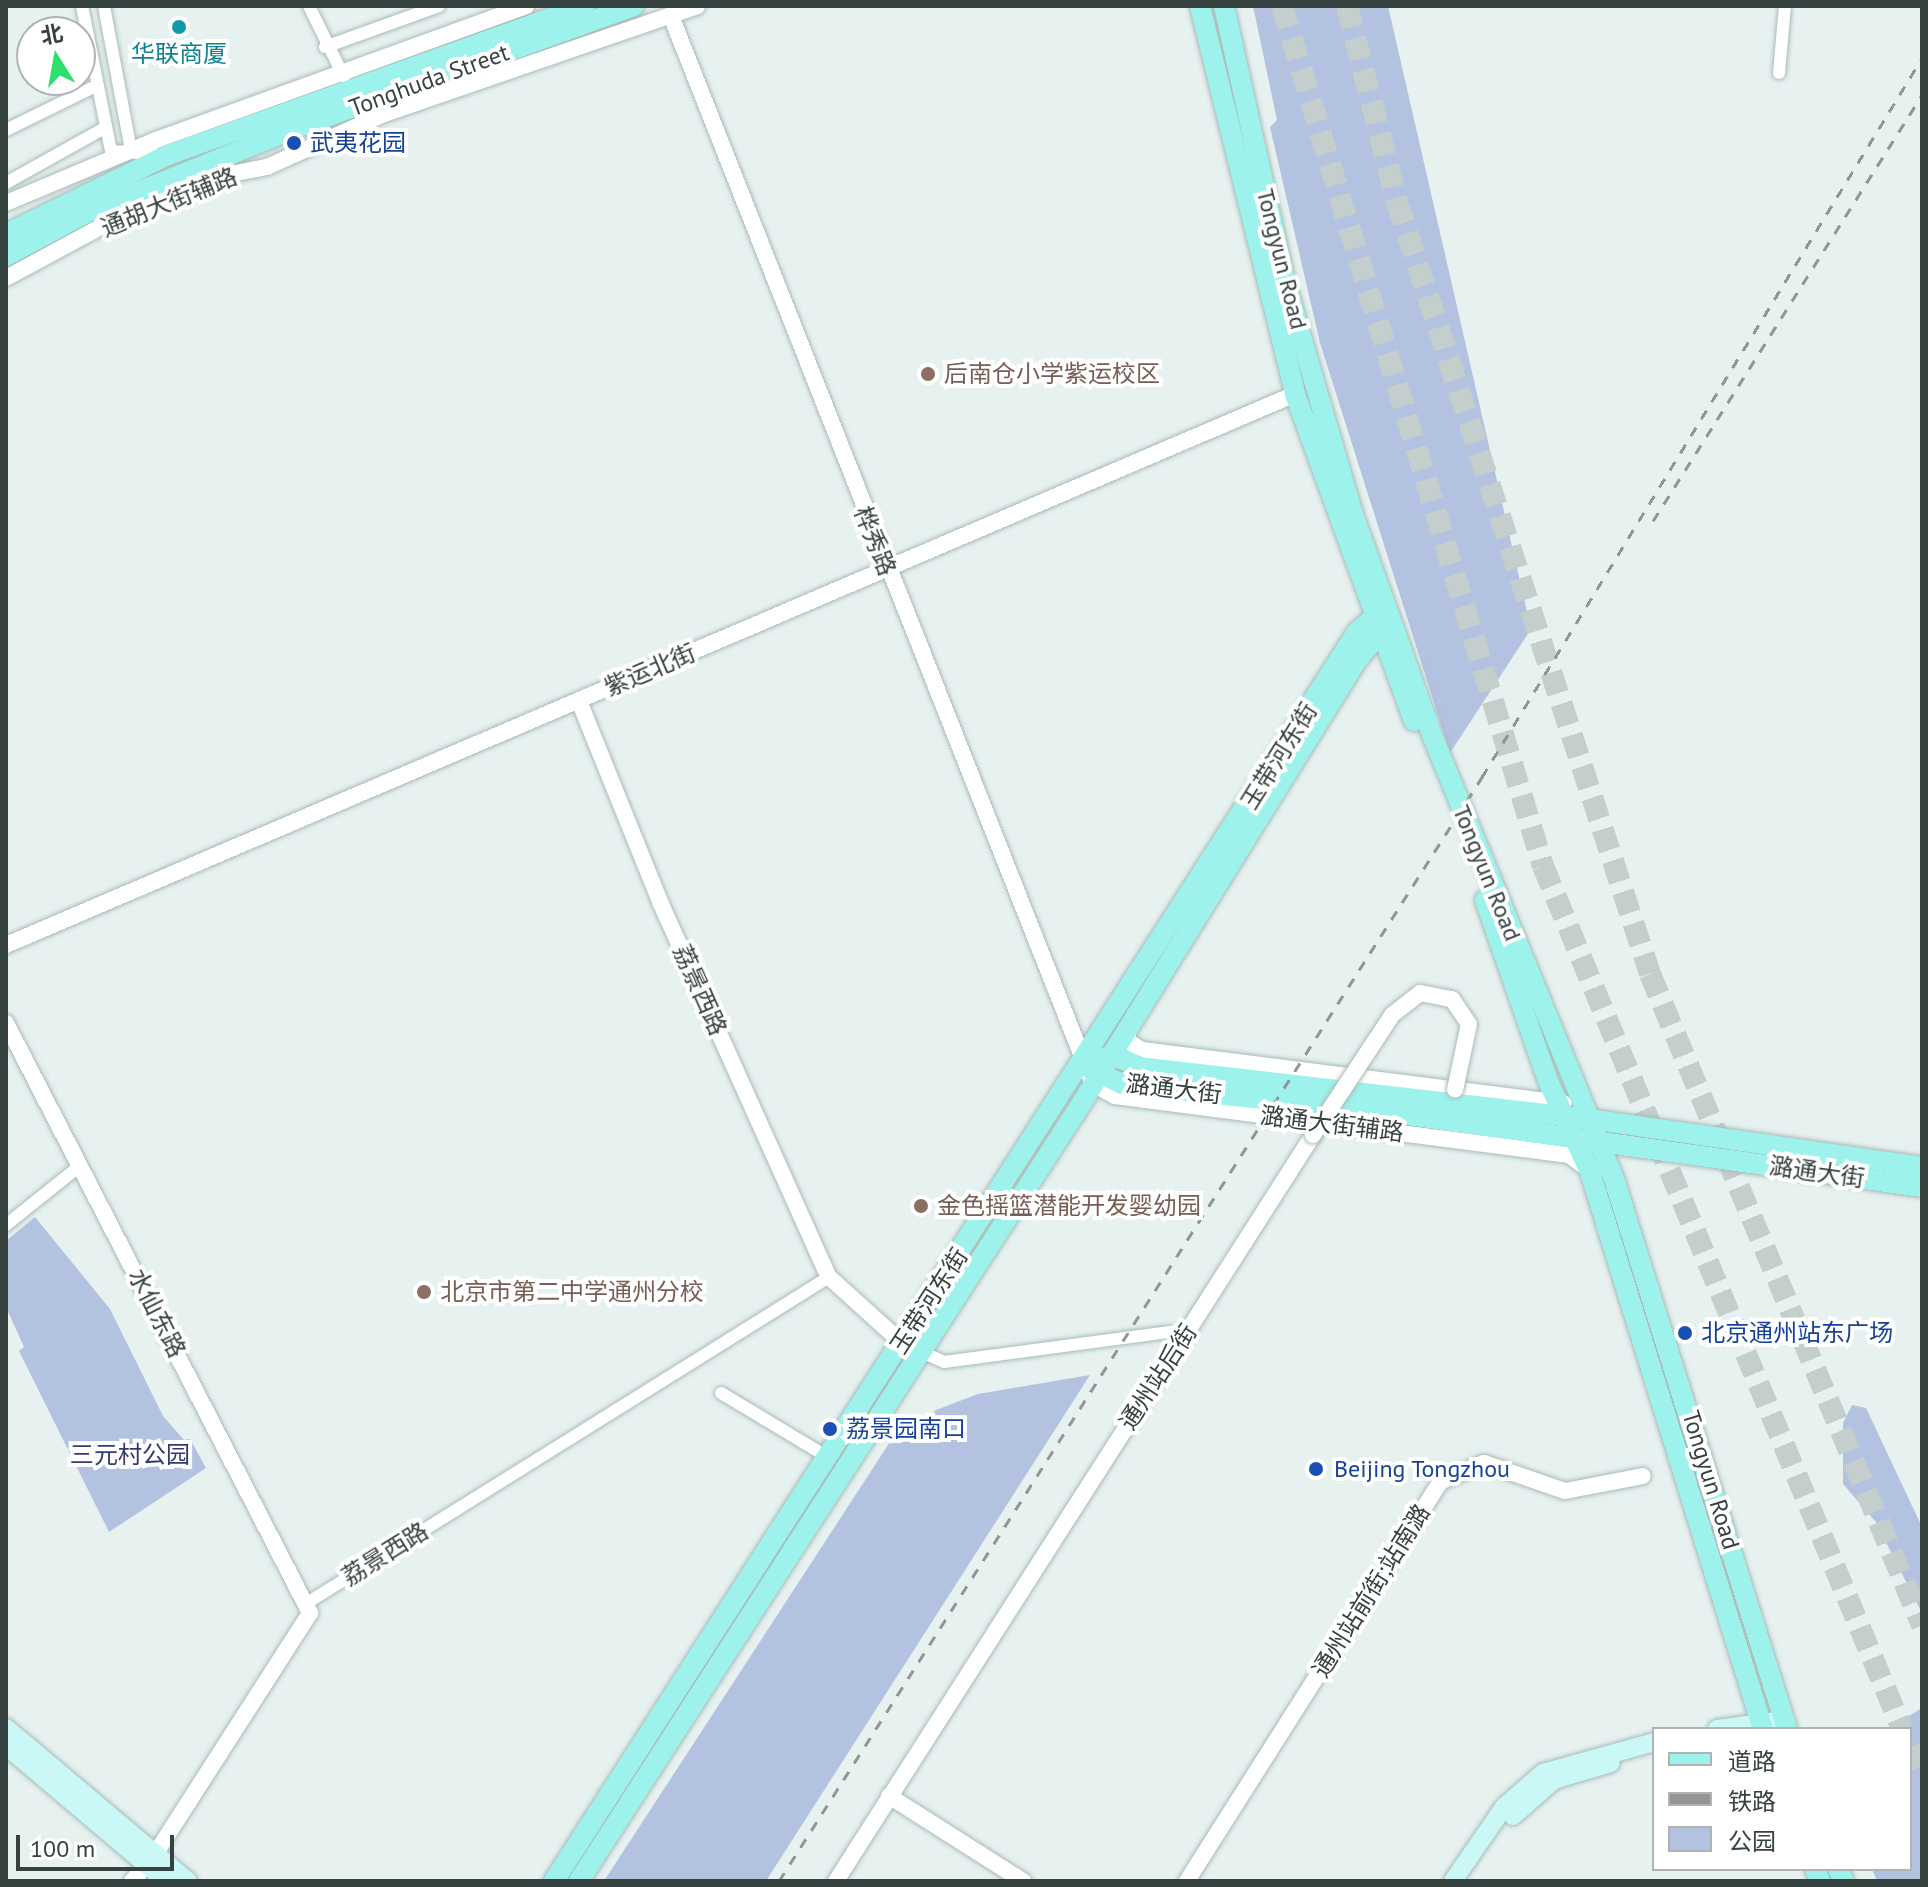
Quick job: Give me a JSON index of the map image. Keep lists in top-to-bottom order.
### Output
{
  "streets": {
    "main road": [
      "Tonghuda Street",
      "Tongyun Road",
      "玉带河东街",
      "潞通大街"
    ],
    "street": [
      "通胡大街辅路",
      "桦秀路",
      "紫运北街",
      "荔景西路",
      "潞通大街辅路",
      "水仙东路",
      "通州站后街",
      "通州站前街;站南潞"
    ]
  },
  "crossings": [
    ["通胡大街辅路", "桦秀路"],
    ["Tongyun Road", "紫运北街"],
    ["Tongyun Road", "玉带河东街"],
    ["Tongyun Road", "潞通大街"],
    ["Tongyun Road", "潞通大街辅路"],
    ["桦秀路", "紫运北街"],
    ["桦秀路", "玉带河东街"],
    ["桦秀路", "潞通大街"],
    ["桦秀路", "潞通大街辅路"],
    ["紫运北街", "荔景西路"],
    ["玉带河东街", "荔景西路"],
    ["玉带河东街", "潞通大街"],
    ["玉带河东街", "潞通大街辅路"],
    ["荔景西路", "水仙东路"],
    ["潞通大街", "潞通大街辅路"],
    ["潞通大街辅路", "通州站后街"]
  ],
  "parks": ["三元村公园"],
  "places": [
    "华联商厦",
    "武夷花园",
    "后南仓小学紫运校区",
    "金色摇篮潜能开发婴幼园",
    "北京市第二中学通州分校",
    "北京通州站东广场",
    "荔景园南口",
    "Beijing Tongzhou"
  ],
  "legend": ["道路", "铁路", "公园"],
  "scale_bar": "100 m",
  "north": "top"
}
